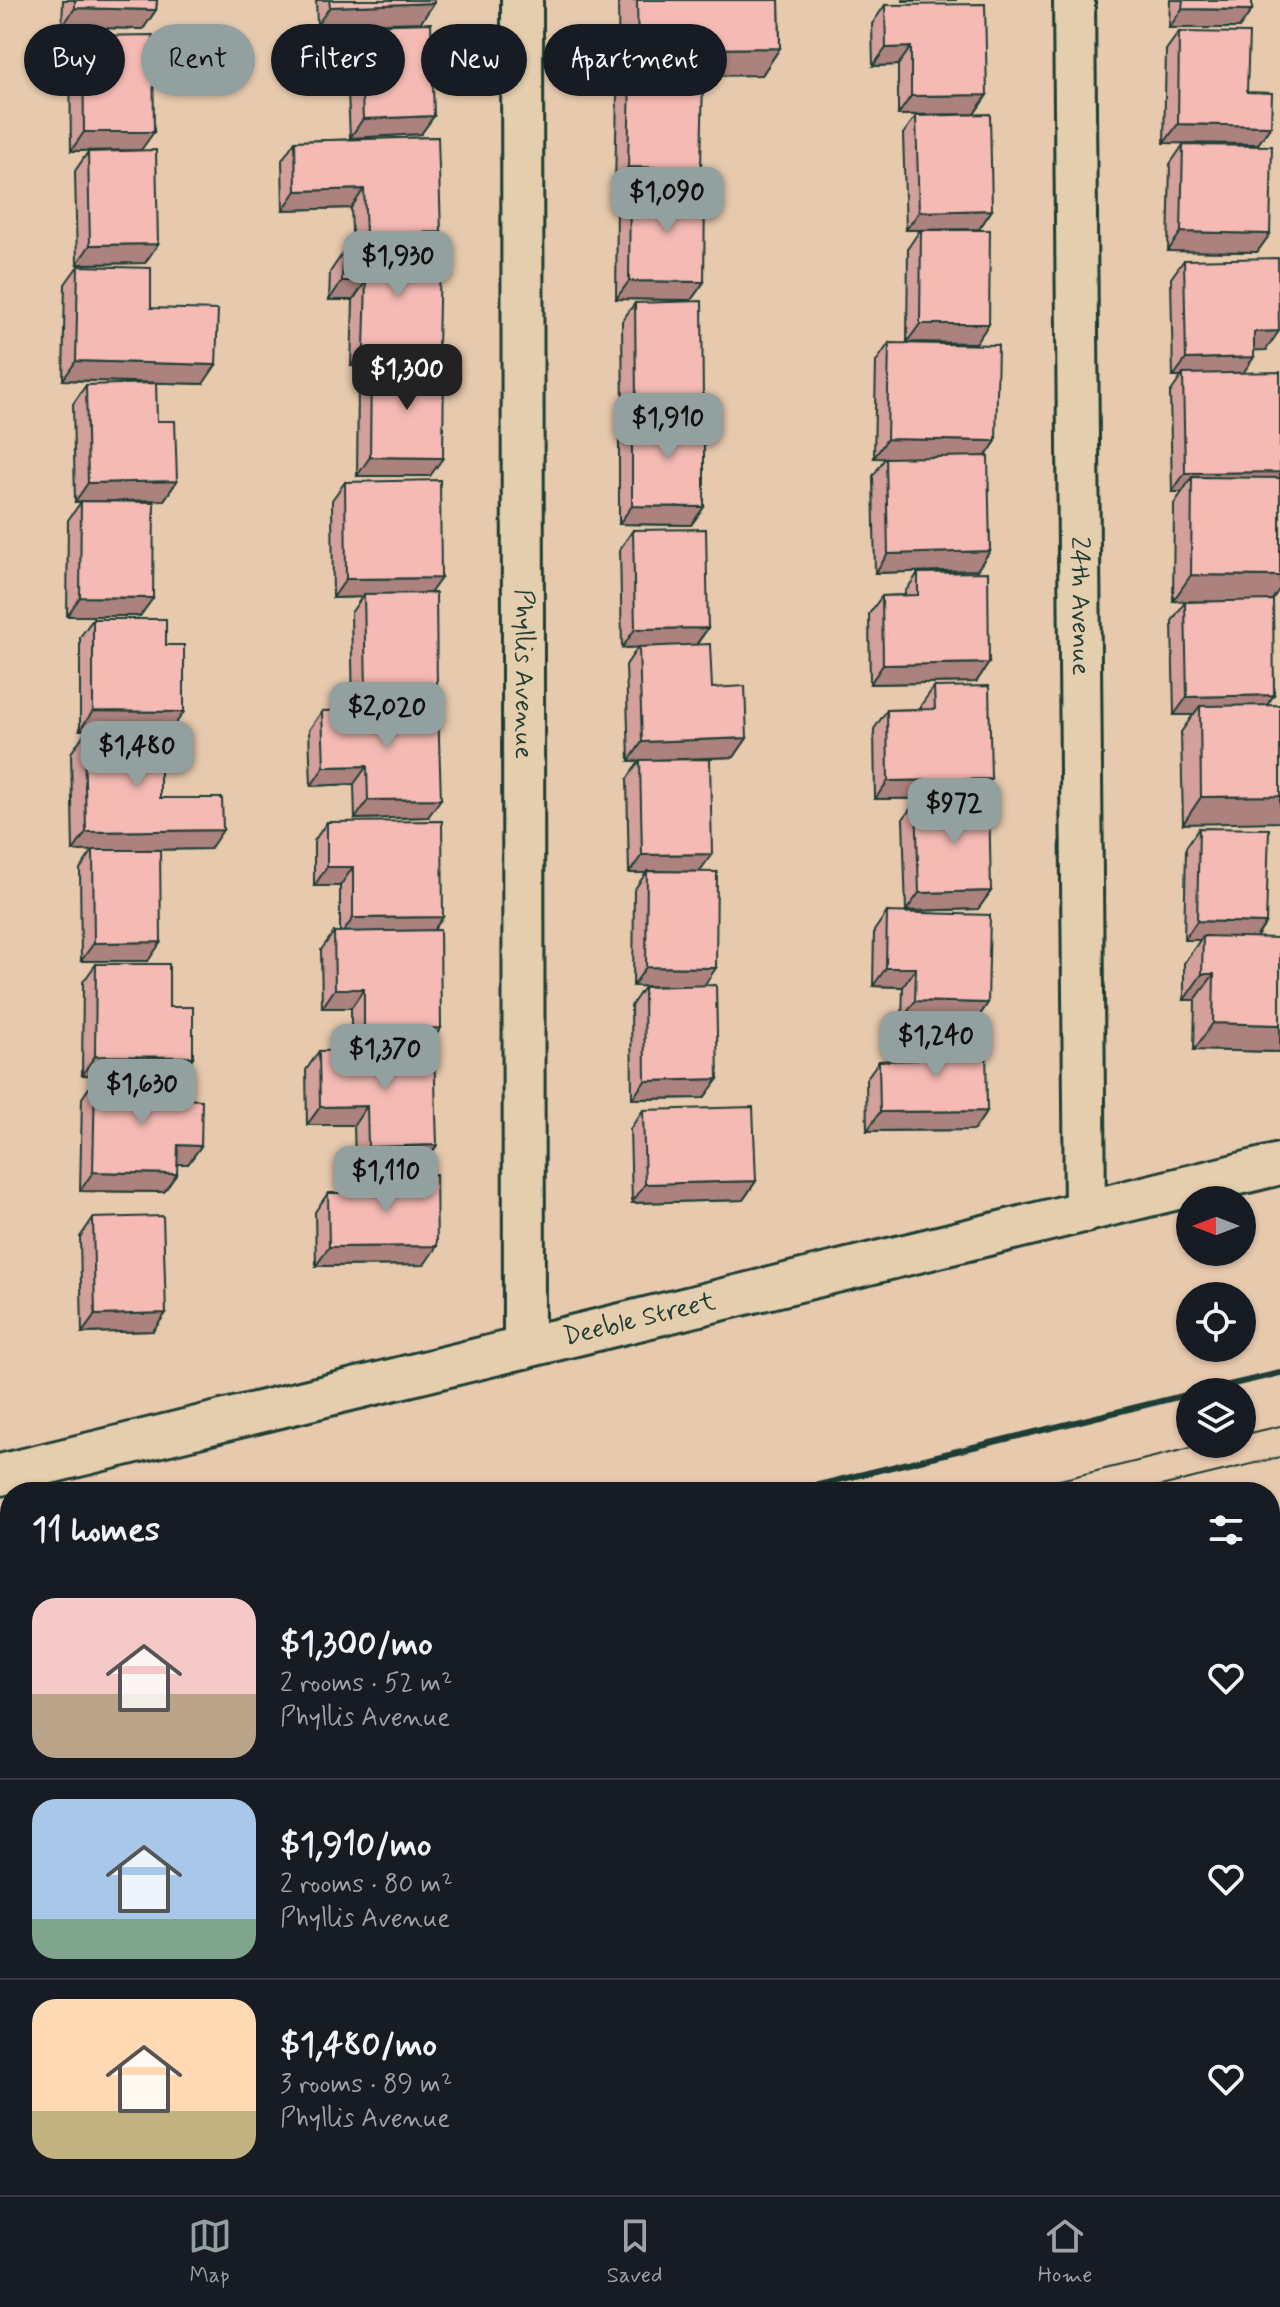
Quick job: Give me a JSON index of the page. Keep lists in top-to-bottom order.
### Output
{
  "streets": {
    "street": ["24th Avenue", "Phyllis Avenue", "Deeble Street"]
  },
  "crossings": [
    ["24th Avenue", "Deeble Street"],
    ["Phyllis Avenue", "Deeble Street"]
  ],
  "north": "left",
  "page": {
    "chip": [
      "Buy",
      "Rent",
      "Filters",
      "New",
      "Apartment"
    ],
    "price": [
      "$1,090",
      "$1,930",
      "$1,300",
      "$1,910",
      "$2,020",
      "$1,480",
      "$972",
      "$1,240",
      "$1,370",
      "$1,630",
      "$1,110"
    ],
    "heading": "11 homes",
    "list": [
      {
        "name": "$1,300/mo",
        "note": "2 rooms · 52 m² · Phyllis Avenue"
      },
      {
        "name": "$1,910/mo",
        "note": "2 rooms · 80 m² · Phyllis Avenue"
      },
      {
        "name": "$1,480/mo",
        "note": "3 rooms · 89 m² · Phyllis Avenue"
      }
    ],
    "tabs": ["Map", "Saved", "Home"]
  }
}
